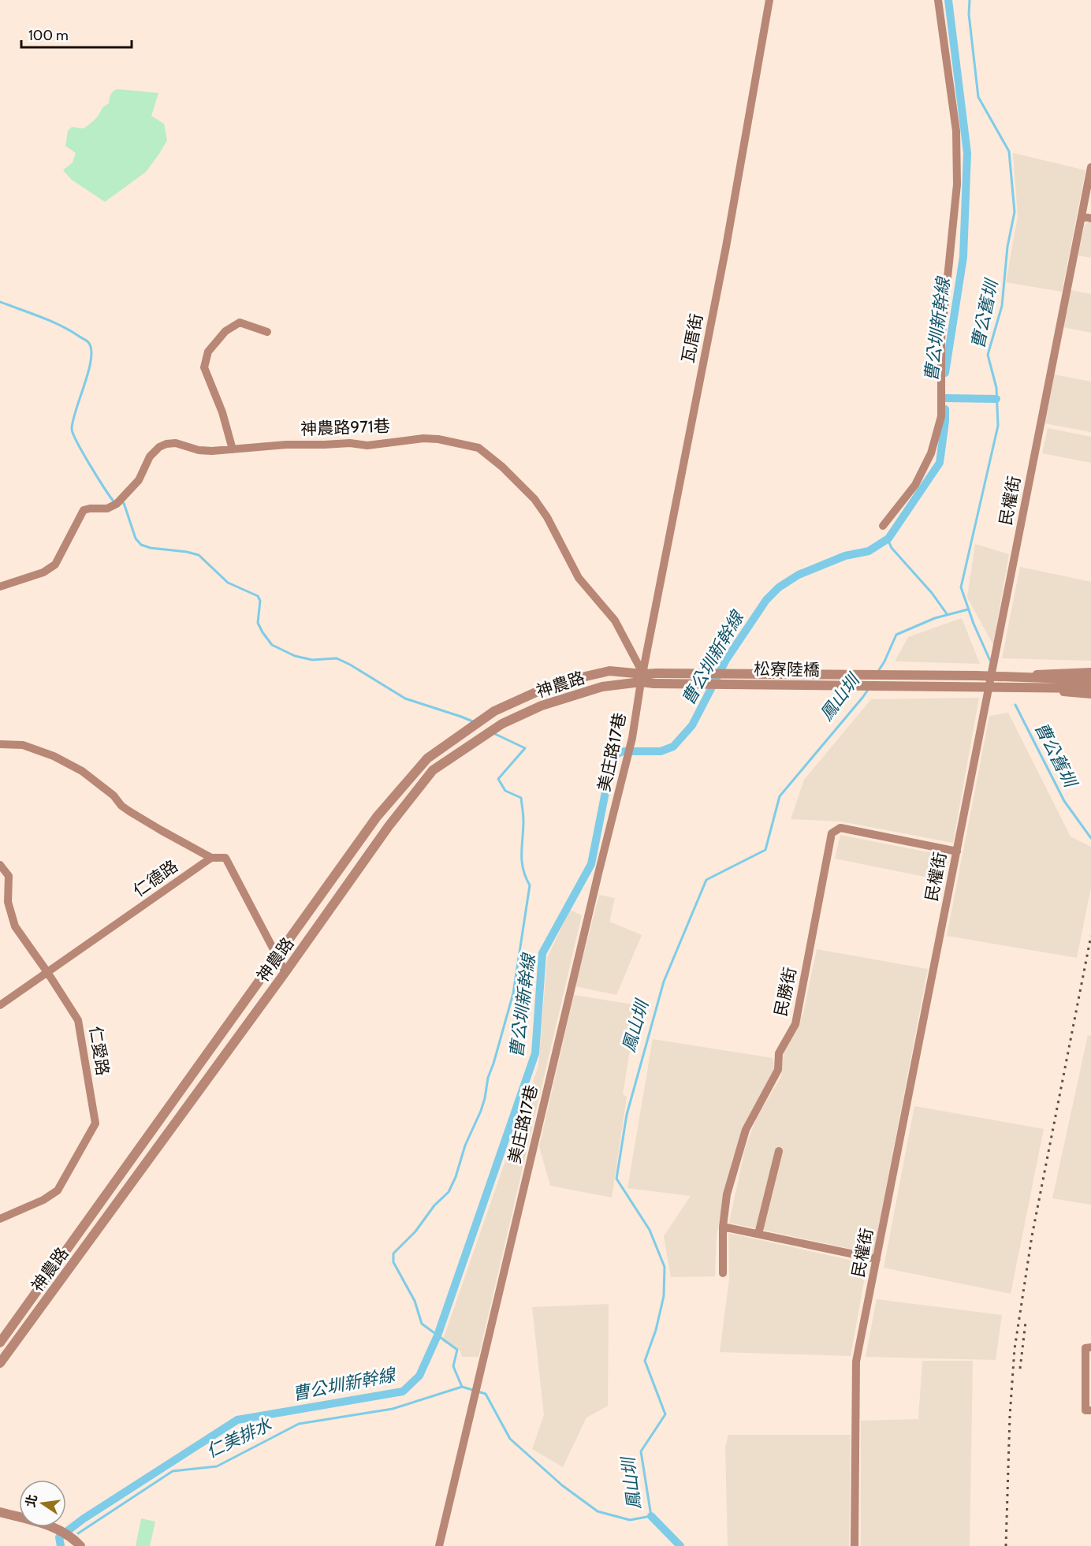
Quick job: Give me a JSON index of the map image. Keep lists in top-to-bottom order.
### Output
{
  "streets": {
    "street": [
      "瓦厝街",
      "神農路971巷",
      "民權街",
      "松寮陸橋",
      "神農路",
      "美庄路17巷",
      "仁德路",
      "民勝街",
      "仁愛路"
    ]
  },
  "crossings": [
    ["瓦厝街", "神農路971巷"],
    ["瓦厝街", "神農路"],
    ["瓦厝街", "美庄路17巷"],
    ["神農路971巷", "神農路"],
    ["神農路971巷", "美庄路17巷"],
    ["民權街", "民勝街"],
    ["松寮陸橋", "神農路"],
    ["神農路", "美庄路17巷"],
    ["仁德路", "仁愛路"]
  ],
  "water": [
    "曹公舊圳",
    "曹公圳新幹線",
    "鳳山圳",
    "仁美排水"
  ],
  "scale_bar": "100 m",
  "north": "left"
}
